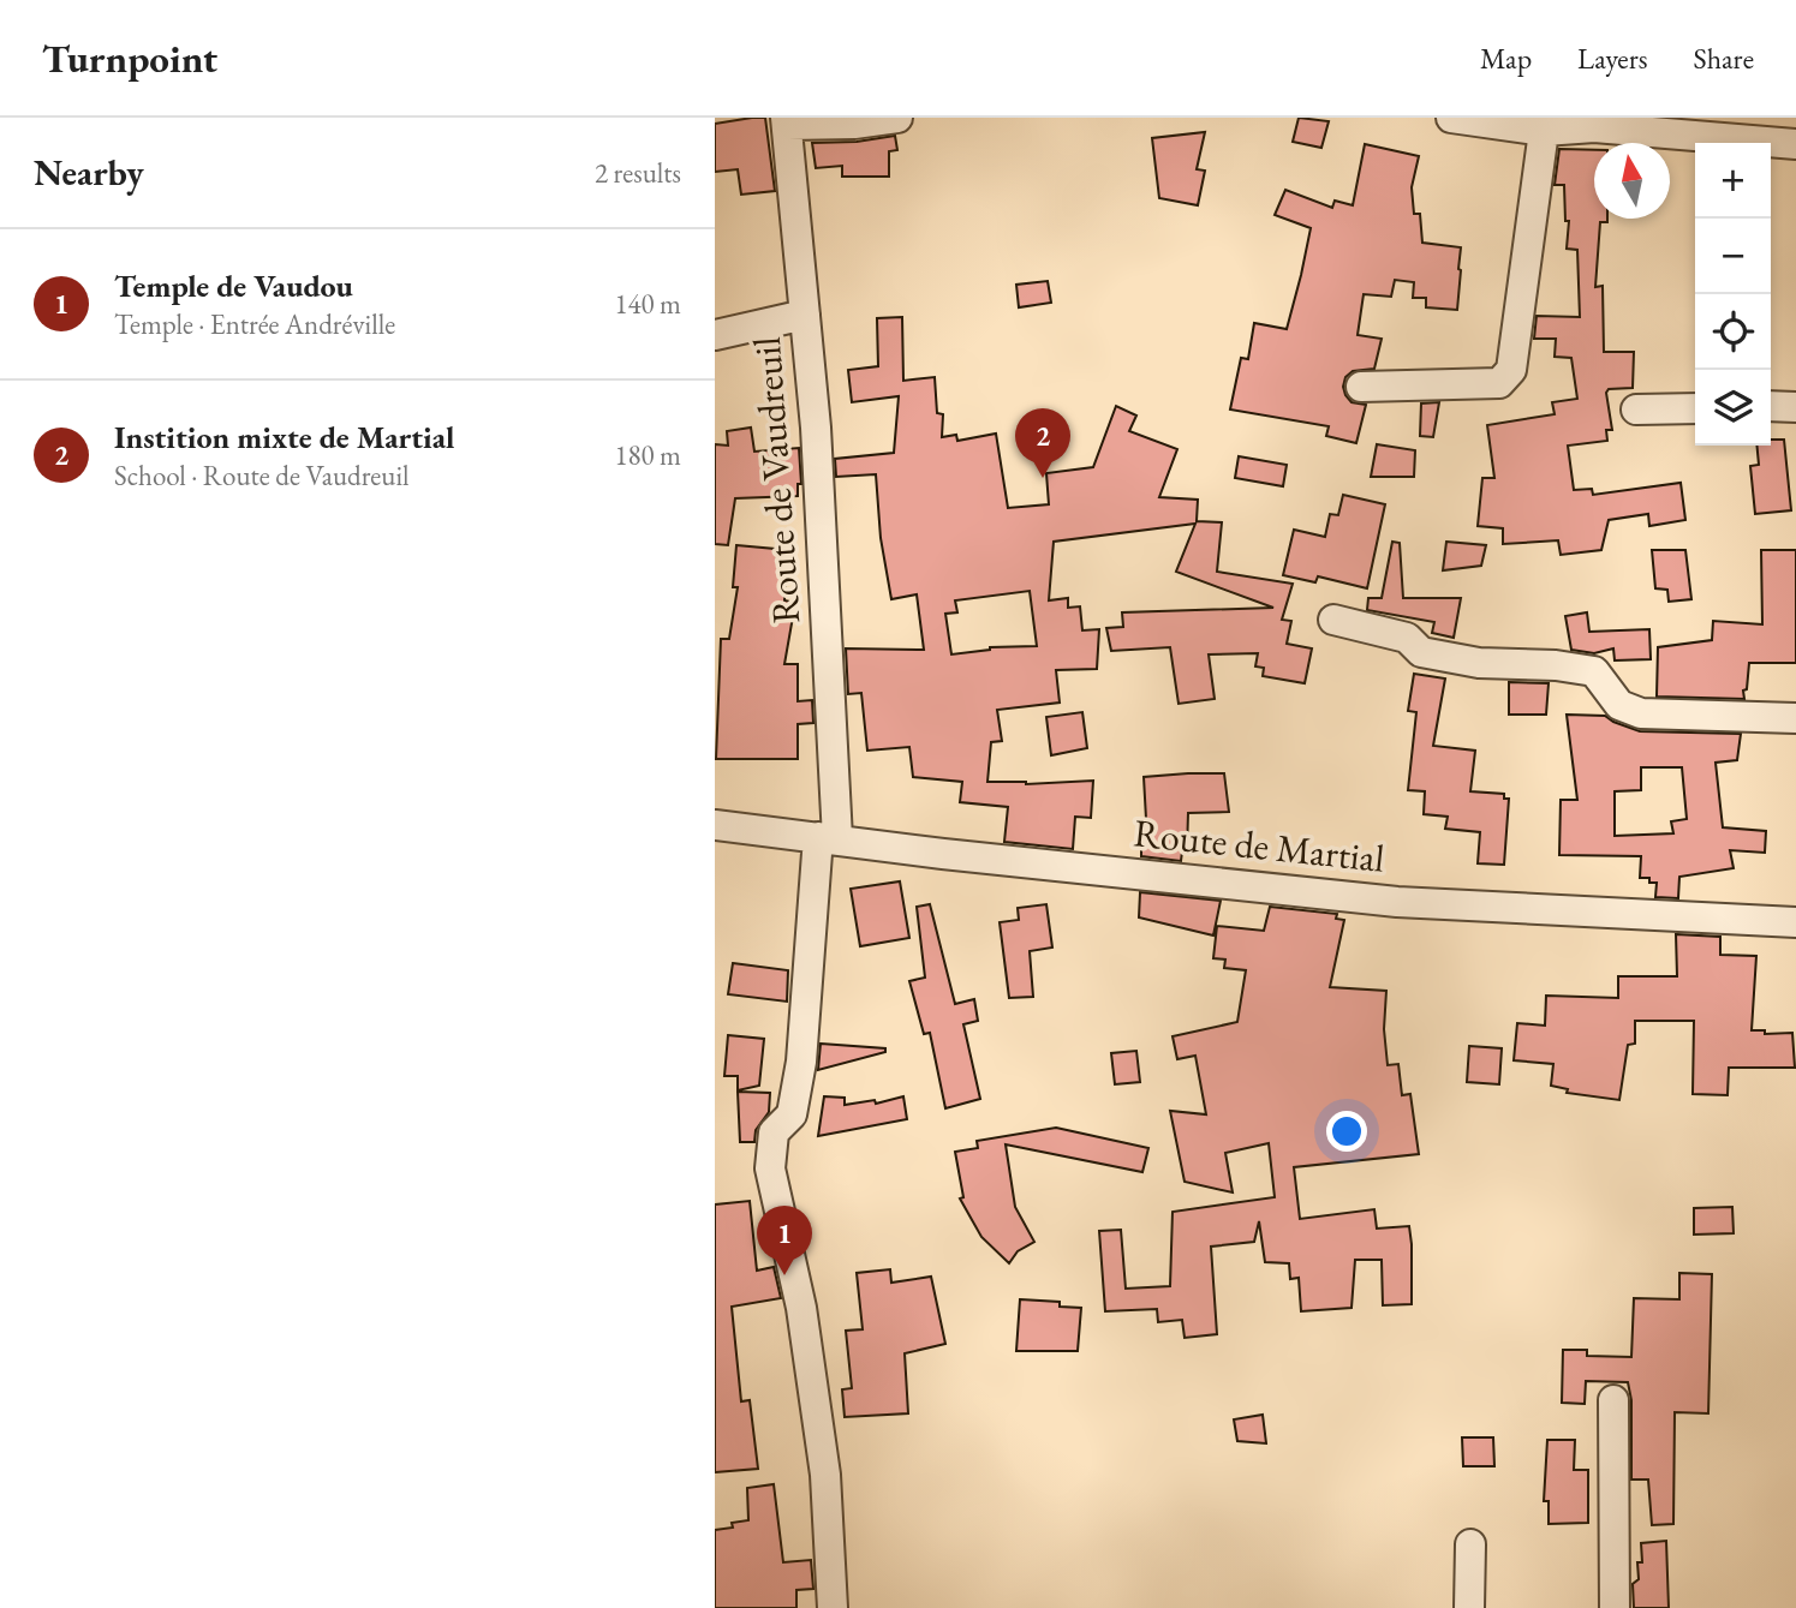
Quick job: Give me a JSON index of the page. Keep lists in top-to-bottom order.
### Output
{
  "streets": {
    "street": ["Route de Vaudreuil", "Route de Martial"]
  },
  "crossings": [
    ["Route de Vaudreuil", "Route de Martial"]
  ],
  "north": "top",
  "page": {
    "header": "Turnpoint",
    "nav": ["Map", "Layers", "Share"],
    "heading": ["Nearby", "2 results"],
    "map_buttons": ["+", "−"],
    "list": [
      {
        "mark": "1",
        "name": "Temple de Vaudou",
        "note": "Temple · Entrée Andréville",
        "value": "140 m"
      },
      {
        "mark": "2",
        "name": "Instition mixte de Martial",
        "note": "School · Route de Vaudreuil",
        "value": "180 m"
      }
    ],
    "pins": ["2", "1"]
  }
}
